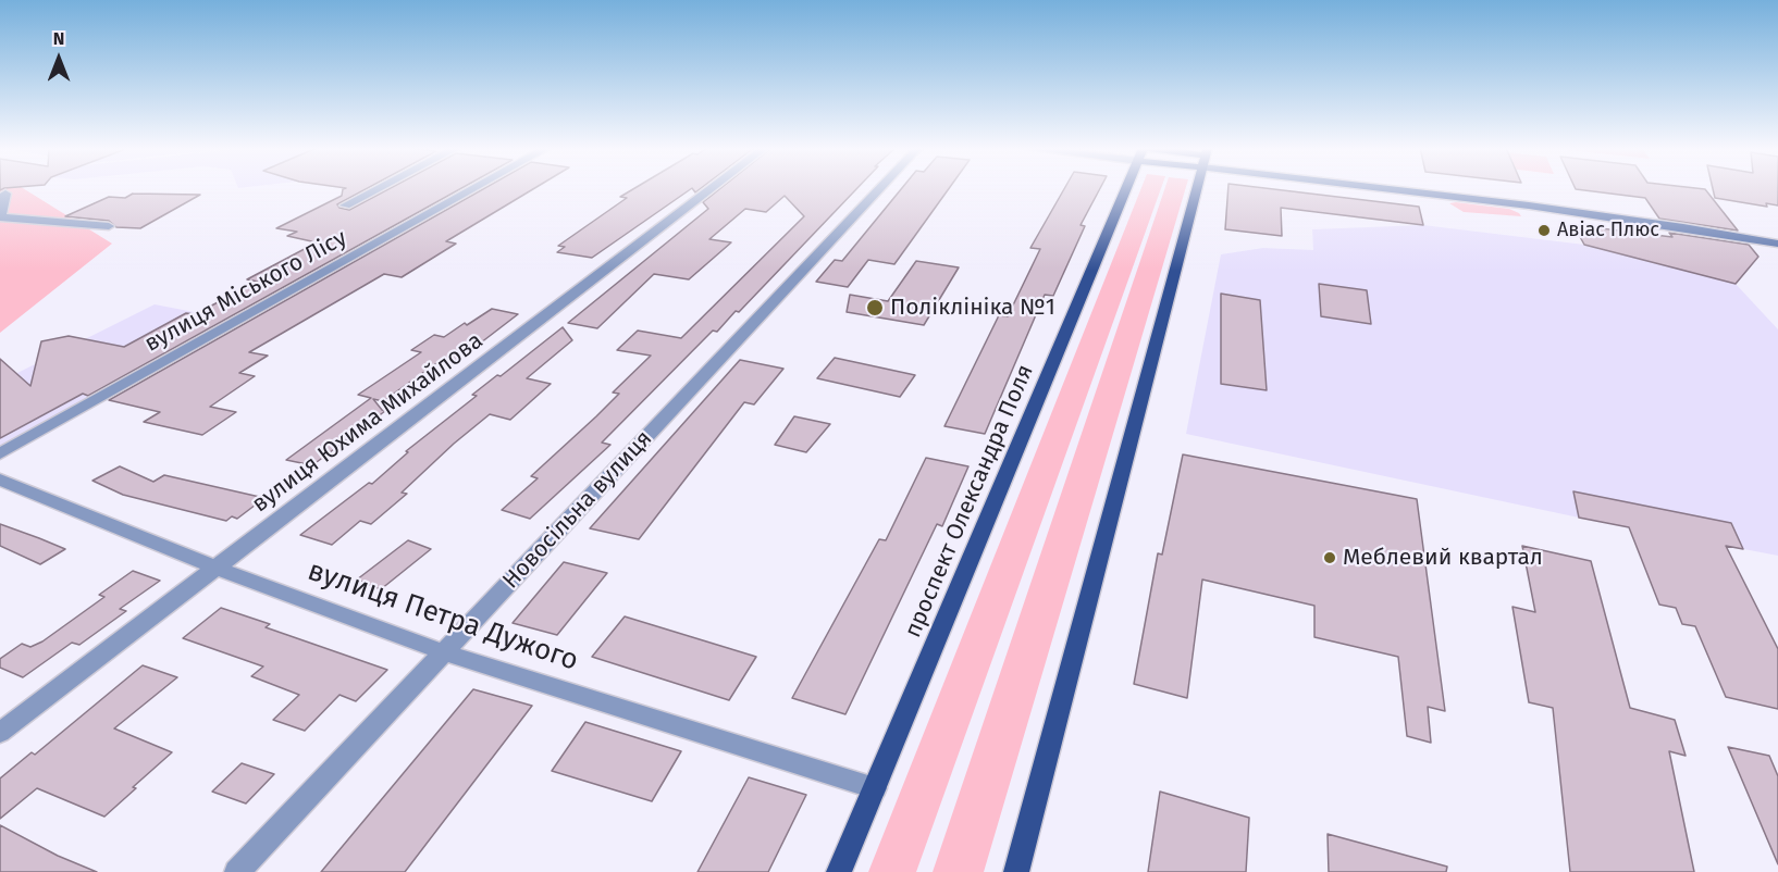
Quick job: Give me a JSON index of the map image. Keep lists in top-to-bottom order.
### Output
{
  "streets": {
    "main road": ["проспект Олександра Поля"],
    "street": [
      "вулиця Міського Лісу",
      "вулиця Юхима Михайлова",
      "Новосільна вулиця",
      "вулиця Петра Дужого"
    ]
  },
  "crossings": [
    ["вулиця Юхима Михайлова", "вулиця Петра Дужого"],
    ["проспект Олександра Поля", "вулиця Петра Дужого"],
    ["Новосільна вулиця", "вулиця Петра Дужого"]
  ],
  "places": ["Авіас Плюс", "Поліклініка №1", "Меблевий квартал"],
  "north": "top"
}
